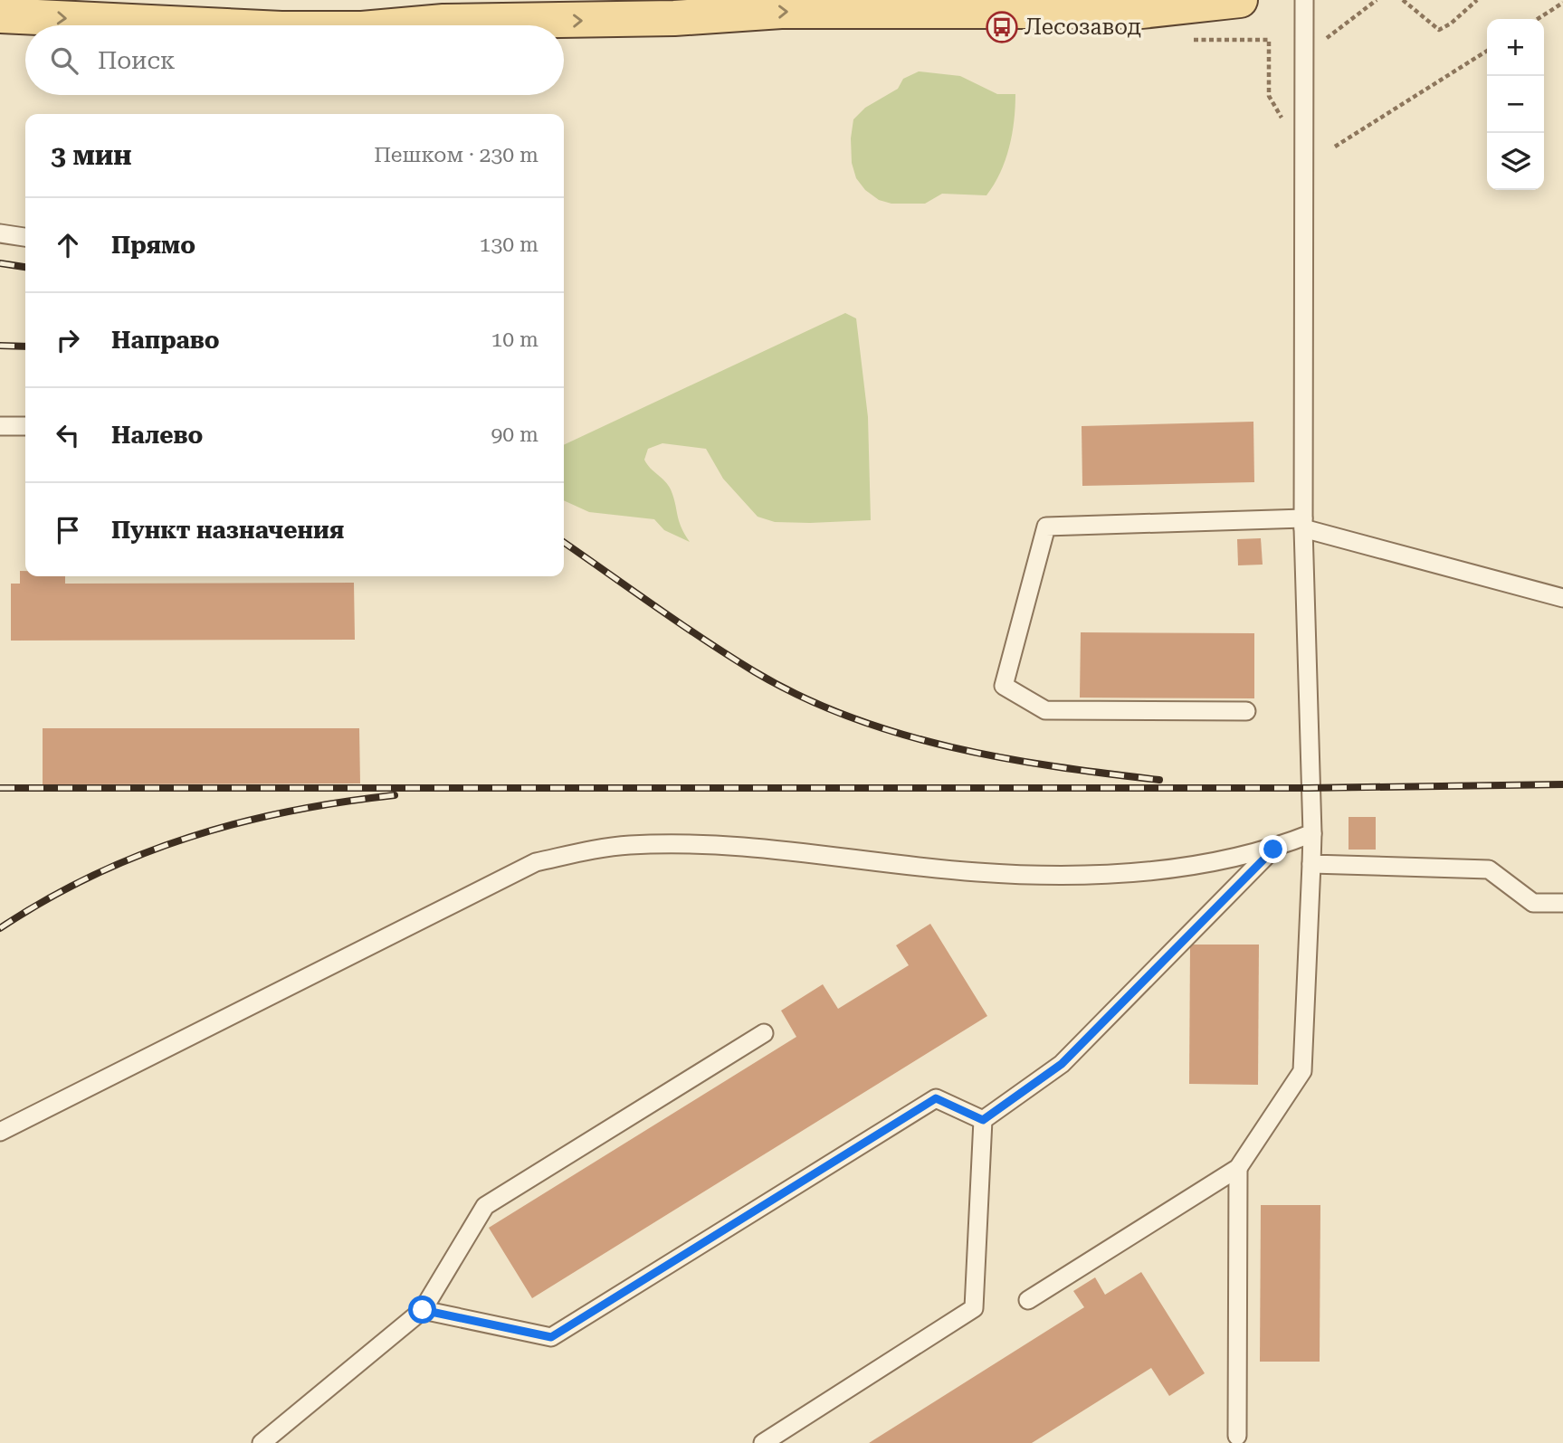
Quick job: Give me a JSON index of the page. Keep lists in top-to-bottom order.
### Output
{
  "places": {
    "bus stop": ["Лесозавод"]
  },
  "page": {
    "map_buttons": ["+", "−"],
    "search": "Поиск",
    "heading": ["3 мин", "Пешком · 230 m"],
    "list": [
      ["Прямо", "130 m"],
      ["Направо", "10 m"],
      ["Налево", "90 m"],
      "Пункт назначения"
    ]
  }
}
